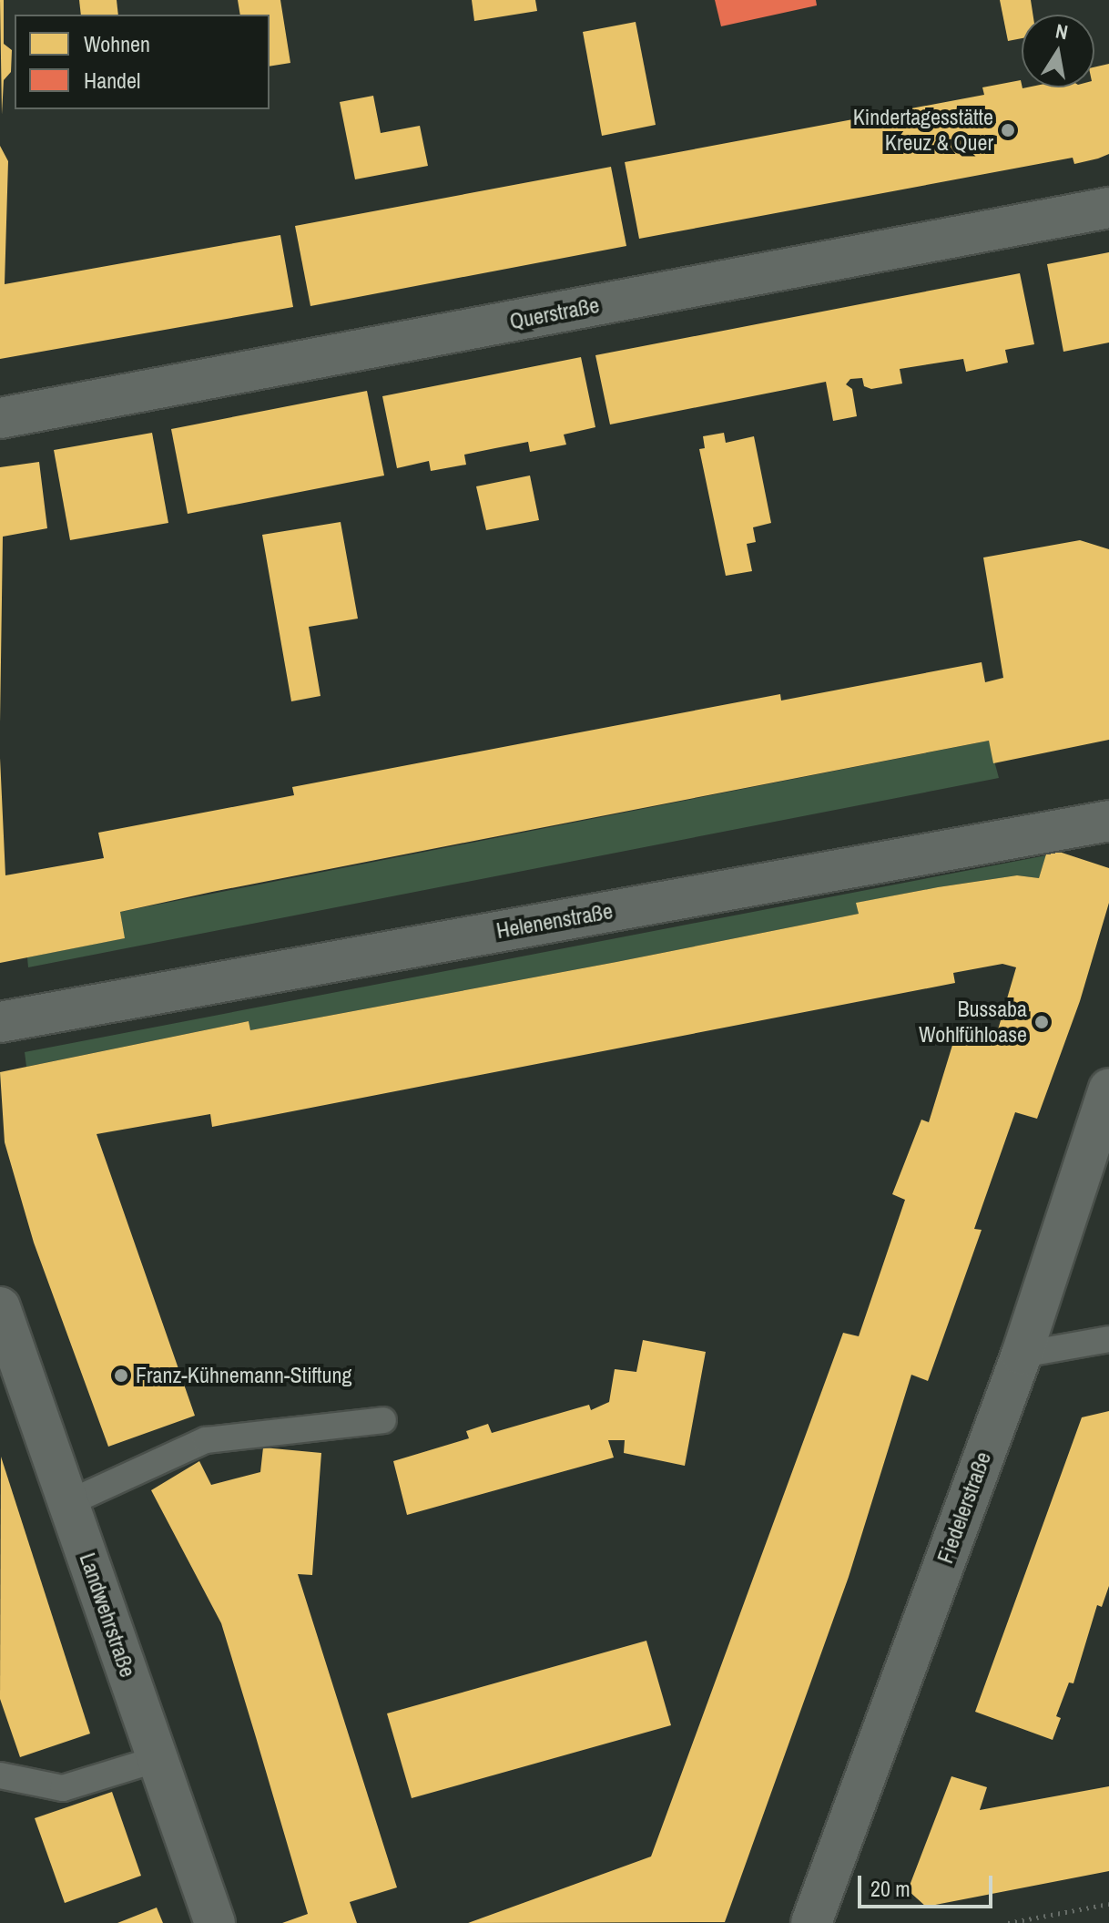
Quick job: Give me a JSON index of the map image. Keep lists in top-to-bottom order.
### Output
{
  "streets": {
    "street": [
      "Querstraße",
      "Helenenstraße",
      "Fiedelerstraße",
      "Landwehrstraße"
    ]
  },
  "places": ["Kindertagesstätte Kreuz & Quer", "Bussaba Wohlfühloase", "Franz-Kühnemann-Stiftung"],
  "legend": ["Wohnen", "Handel"],
  "scale_bar": "20 m",
  "north": "top"
}
